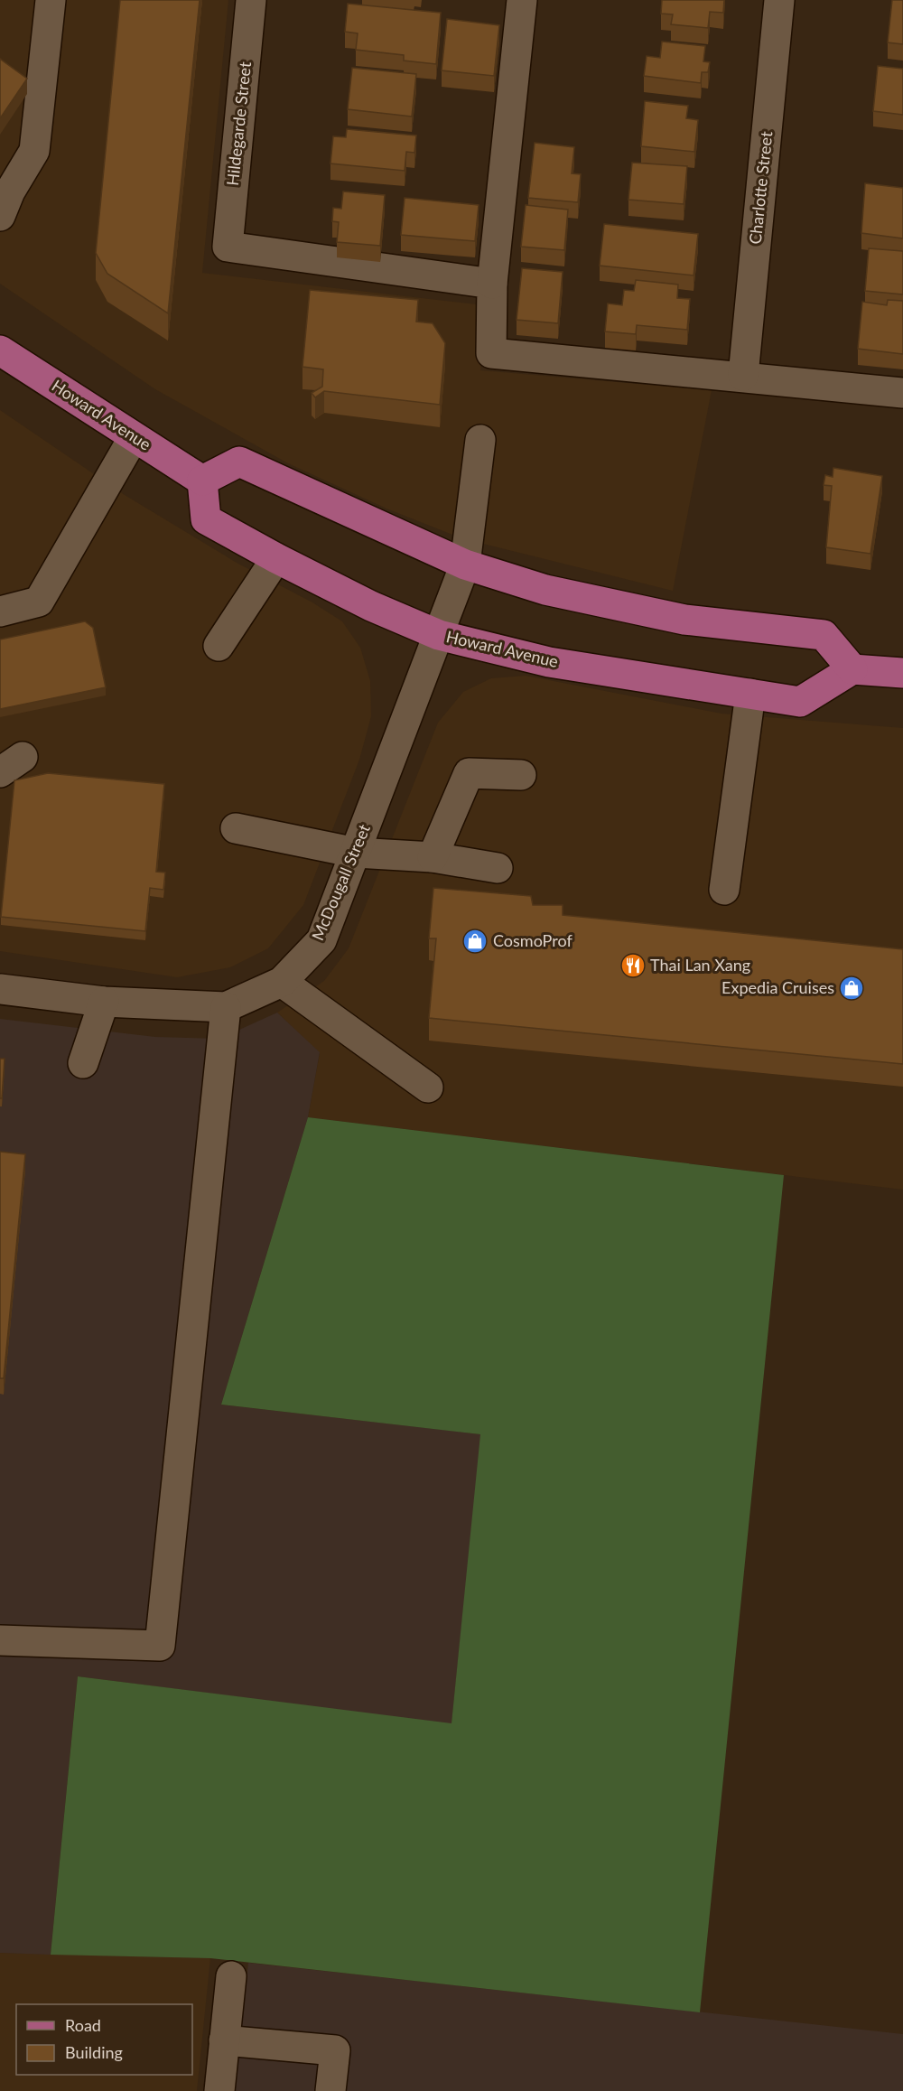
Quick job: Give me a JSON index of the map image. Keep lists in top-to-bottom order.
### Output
{
  "streets": {
    "main road": ["Howard Avenue"],
    "street": ["Hildegarde Street", "Charlotte Street", "McDougall Street"]
  },
  "crossings": [
    ["Howard Avenue", "McDougall Street"]
  ],
  "places": {
    "shop": ["CosmoProf", "Expedia Cruises"],
    "restaurant": ["Thai Lan Xang"]
  },
  "legend": ["Road", "Building"]
}
